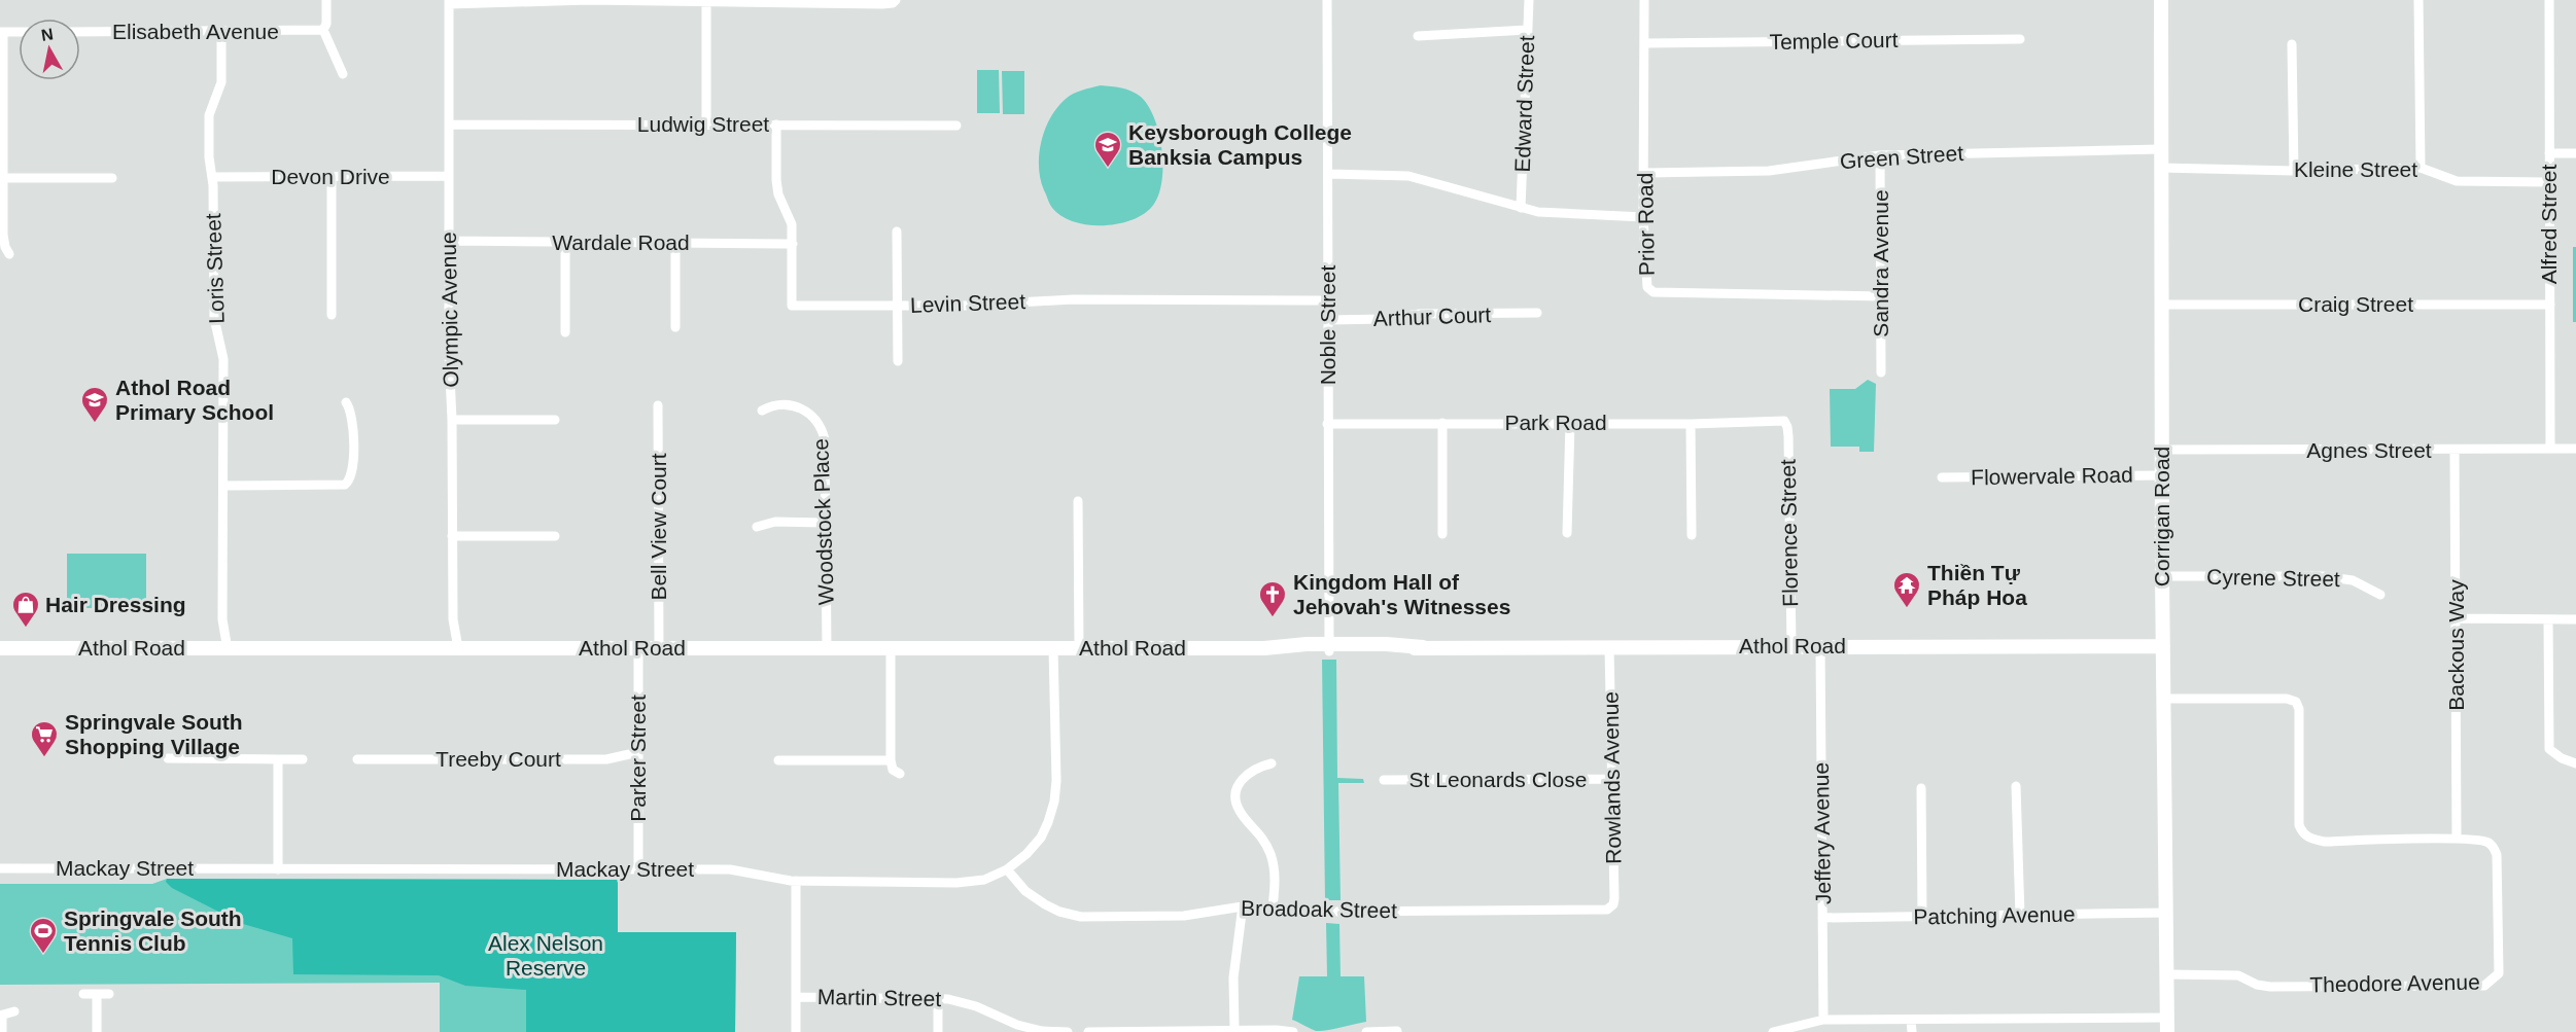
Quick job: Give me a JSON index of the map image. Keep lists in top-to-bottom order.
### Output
{
  "streets": {
    "main road": ["Corrigan Road", "Athol Road"],
    "street": [
      "Elisabeth Avenue",
      "Temple Court",
      "Edward Street",
      "Ludwig Street",
      "Green Street",
      "Kleine Street",
      "Devon Drive",
      "Prior Road",
      "Alfred Street",
      "Wardale Road",
      "Sandra Avenue",
      "Loris Street",
      "Levin Street",
      "Craig Street",
      "Olympic Avenue",
      "Arthur Court",
      "Noble Street",
      "Park Road",
      "Agnes Street",
      "Flowervale Road",
      "Woodstock Place",
      "Bell View Court",
      "Florence Street",
      "Cyrene Street",
      "Backous Way",
      "Parker Street",
      "Treeby Court",
      "Rowlands Avenue",
      "St Leonards Close",
      "Jeffery Avenue",
      "Mackay Street",
      "Broadoak Street",
      "Patching Avenue",
      "Theodore Avenue",
      "Martin Street"
    ]
  },
  "crossings": [
    ["Elisabeth Avenue", "Loris Street"],
    ["Temple Court", "Prior Road"],
    ["Ludwig Street", "Levin Street"],
    ["Ludwig Street", "Olympic Avenue"],
    ["Green Street", "Prior Road"],
    ["Green Street", "Sandra Avenue"],
    ["Green Street", "Corrigan Road"],
    ["Kleine Street", "Alfred Street"],
    ["Kleine Street", "Corrigan Road"],
    ["Devon Drive", "Loris Street"],
    ["Devon Drive", "Olympic Avenue"],
    ["Prior Road", "Sandra Avenue"],
    ["Alfred Street", "Craig Street"],
    ["Alfred Street", "Agnes Street"],
    ["Wardale Road", "Levin Street"],
    ["Wardale Road", "Olympic Avenue"],
    ["Loris Street", "Athol Road"],
    ["Levin Street", "Noble Street"],
    ["Craig Street", "Corrigan Road"],
    ["Olympic Avenue", "Athol Road"],
    ["Arthur Court", "Noble Street"],
    ["Noble Street", "Park Road"],
    ["Noble Street", "Athol Road"],
    ["Park Road", "Florence Street"],
    ["Agnes Street", "Corrigan Road"],
    ["Agnes Street", "Backous Way"],
    ["Flowervale Road", "Corrigan Road"],
    ["Corrigan Road", "Cyrene Street"],
    ["Corrigan Road", "Athol Road"],
    ["Corrigan Road", "Patching Avenue"],
    ["Corrigan Road", "Theodore Avenue"],
    ["Woodstock Place", "Athol Road"],
    ["Bell View Court", "Athol Road"],
    ["Florence Street", "Athol Road"],
    ["Backous Way", "Theodore Avenue"],
    ["Athol Road", "Parker Street"],
    ["Athol Road", "Rowlands Avenue"],
    ["Athol Road", "Jeffery Avenue"],
    ["Athol Road", "Mackay Street"],
    ["Parker Street", "Treeby Court"],
    ["Parker Street", "Mackay Street"],
    ["Rowlands Avenue", "St Leonards Close"],
    ["Rowlands Avenue", "Broadoak Street"],
    ["Jeffery Avenue", "Patching Avenue"],
    ["Mackay Street", "Broadoak Street"]
  ],
  "parks": ["Alex Nelson Reserve"],
  "places": {
    "school or university": ["Keysborough College Banksia Campus", "Athol Road Primary School"],
    "temple": ["Thiền Tự Pháp Hoa"],
    "church": ["Kingdom Hall of Jehovah's Witnesses"],
    "shop": ["Hair Dressing"],
    "supermarket": ["Springvale South Shopping Village"],
    "sports": ["Springvale South Tennis Club"]
  },
  "north": "top"
}
